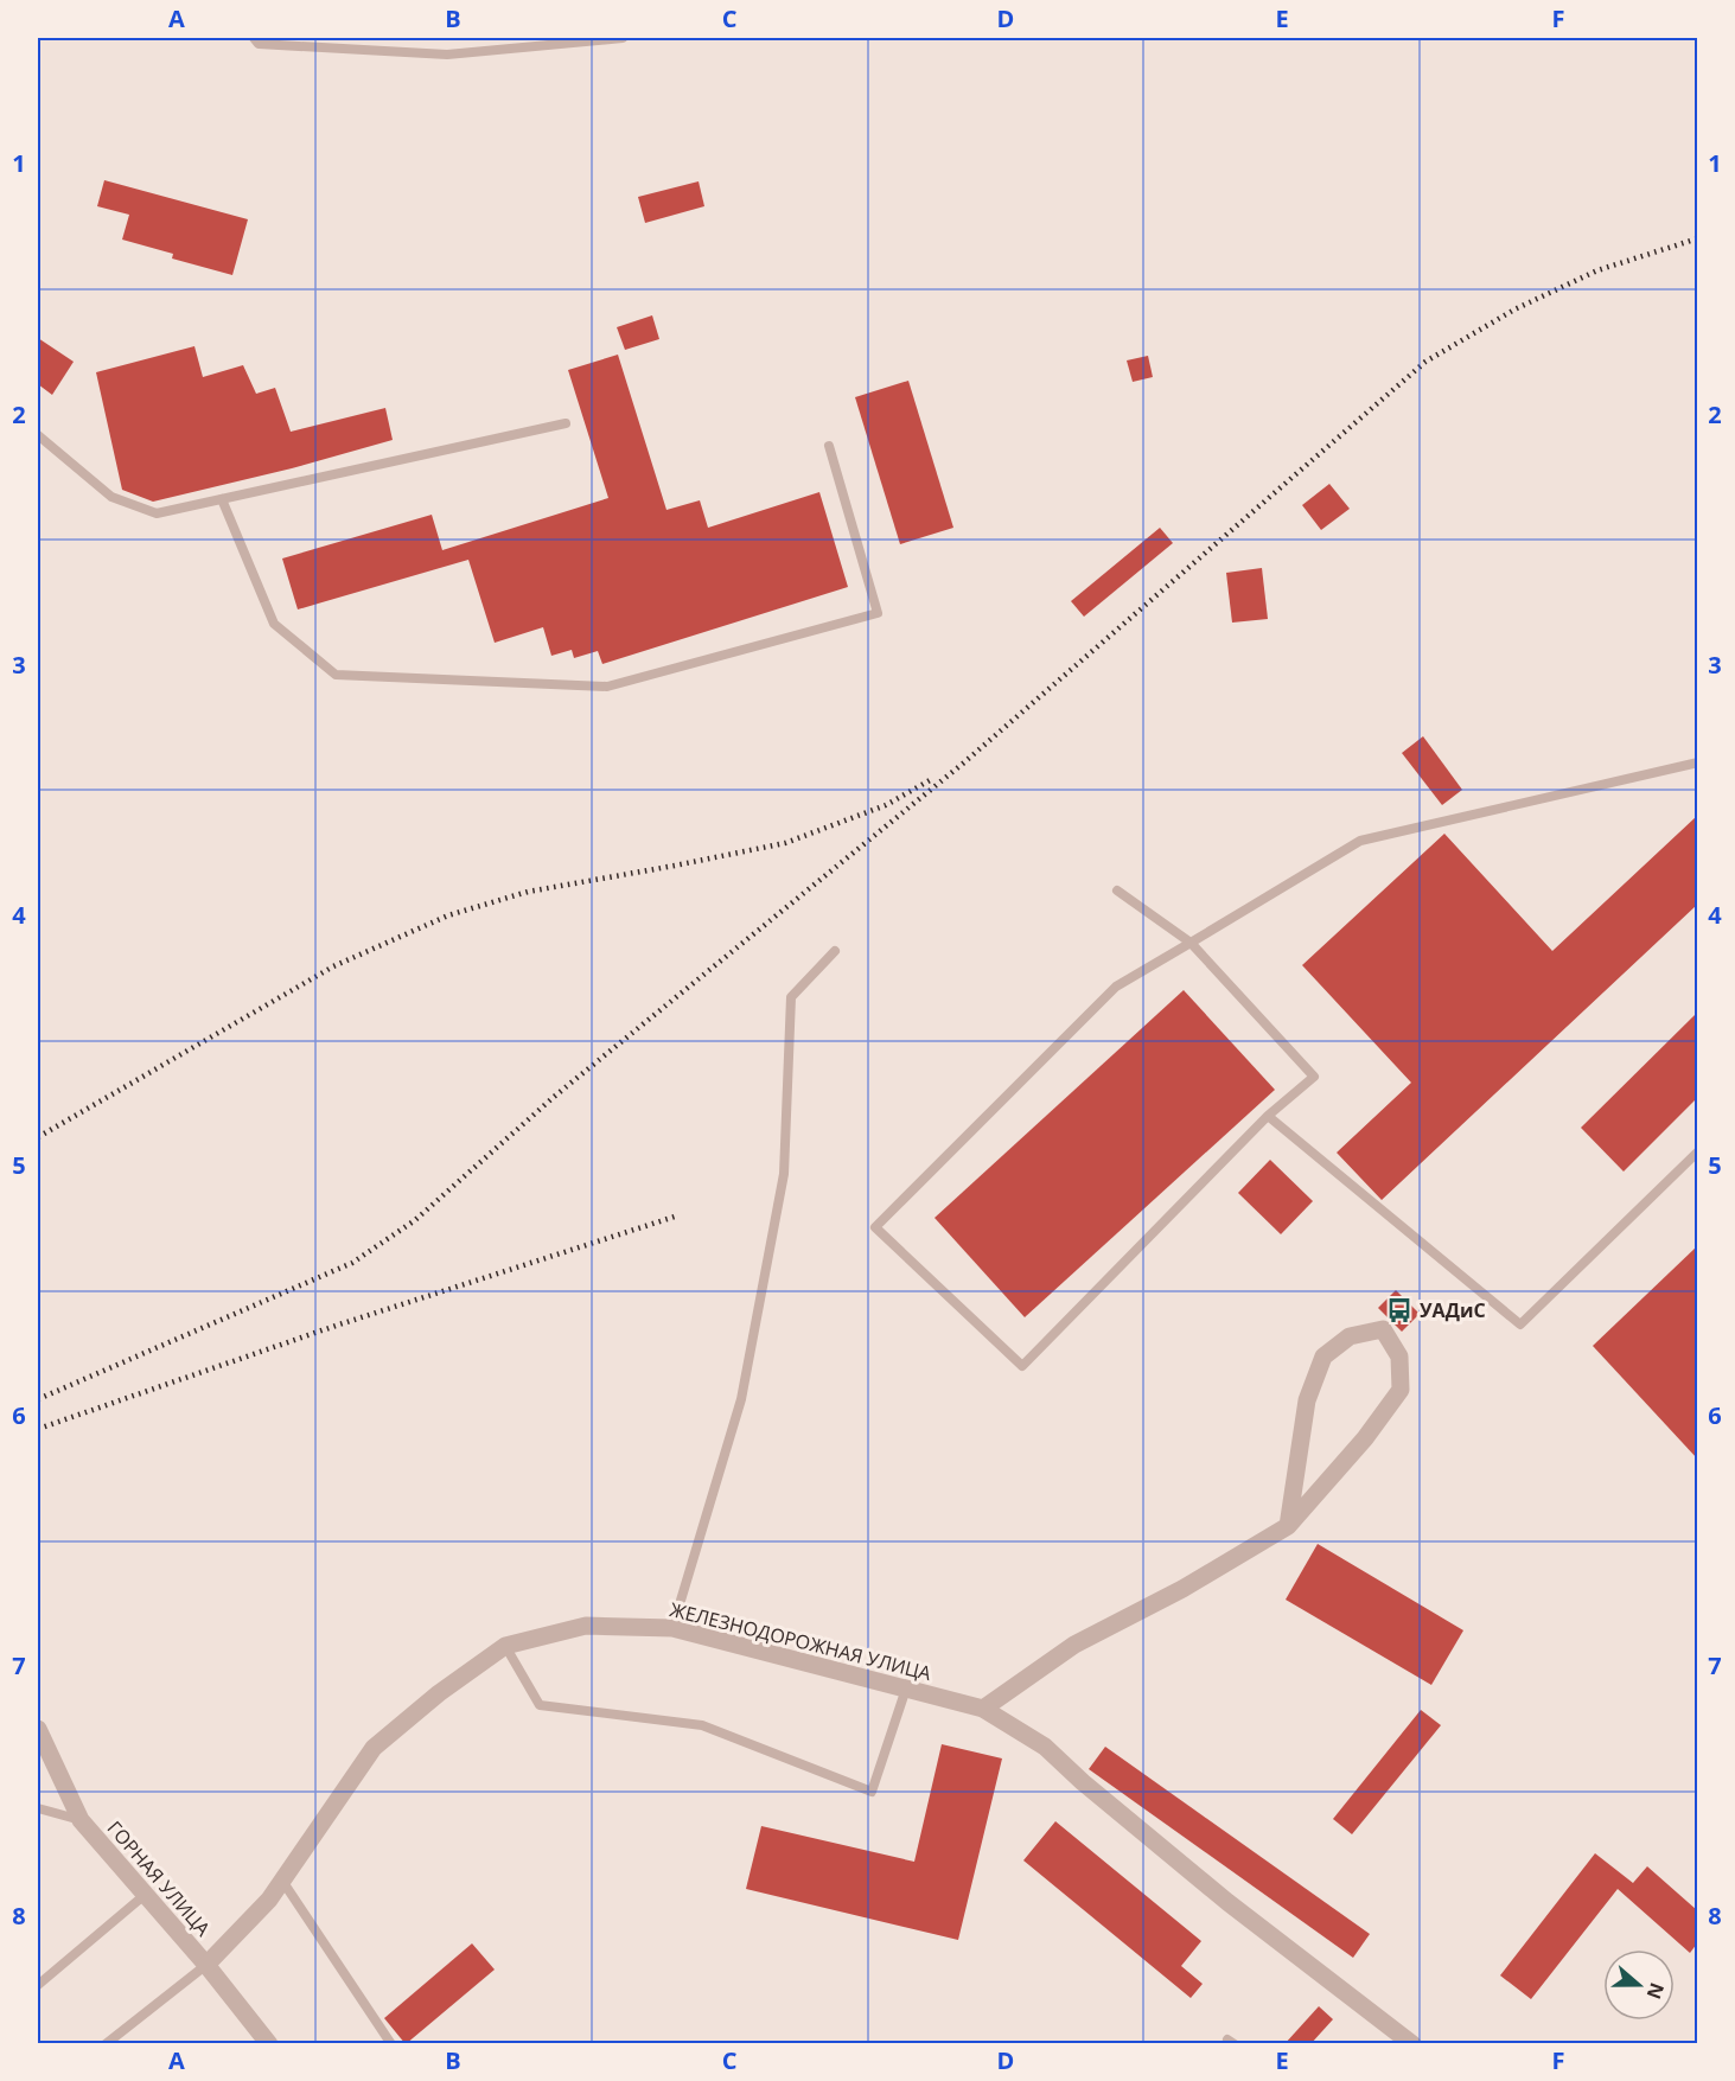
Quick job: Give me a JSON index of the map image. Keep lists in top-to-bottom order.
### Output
{
  "streets": {
    "street": ["ЖЕЛЕЗНОДОРОЖНАЯ УЛИЦА", "ГОРНАЯ УЛИЦА"]
  },
  "crossings": [
    ["ЖЕЛЕЗНОДОРОЖНАЯ УЛИЦА", "ГОРНАЯ УЛИЦА"]
  ],
  "places": {
    "bus stop": ["УАДиС"]
  },
  "north": "right",
  "grid": {
    "columns": [
      "A",
      "B",
      "C",
      "D",
      "E",
      "F"
    ],
    "rows": [
      "1",
      "2",
      "3",
      "4",
      "5",
      "6",
      "7",
      "8"
    ]
  }
}
